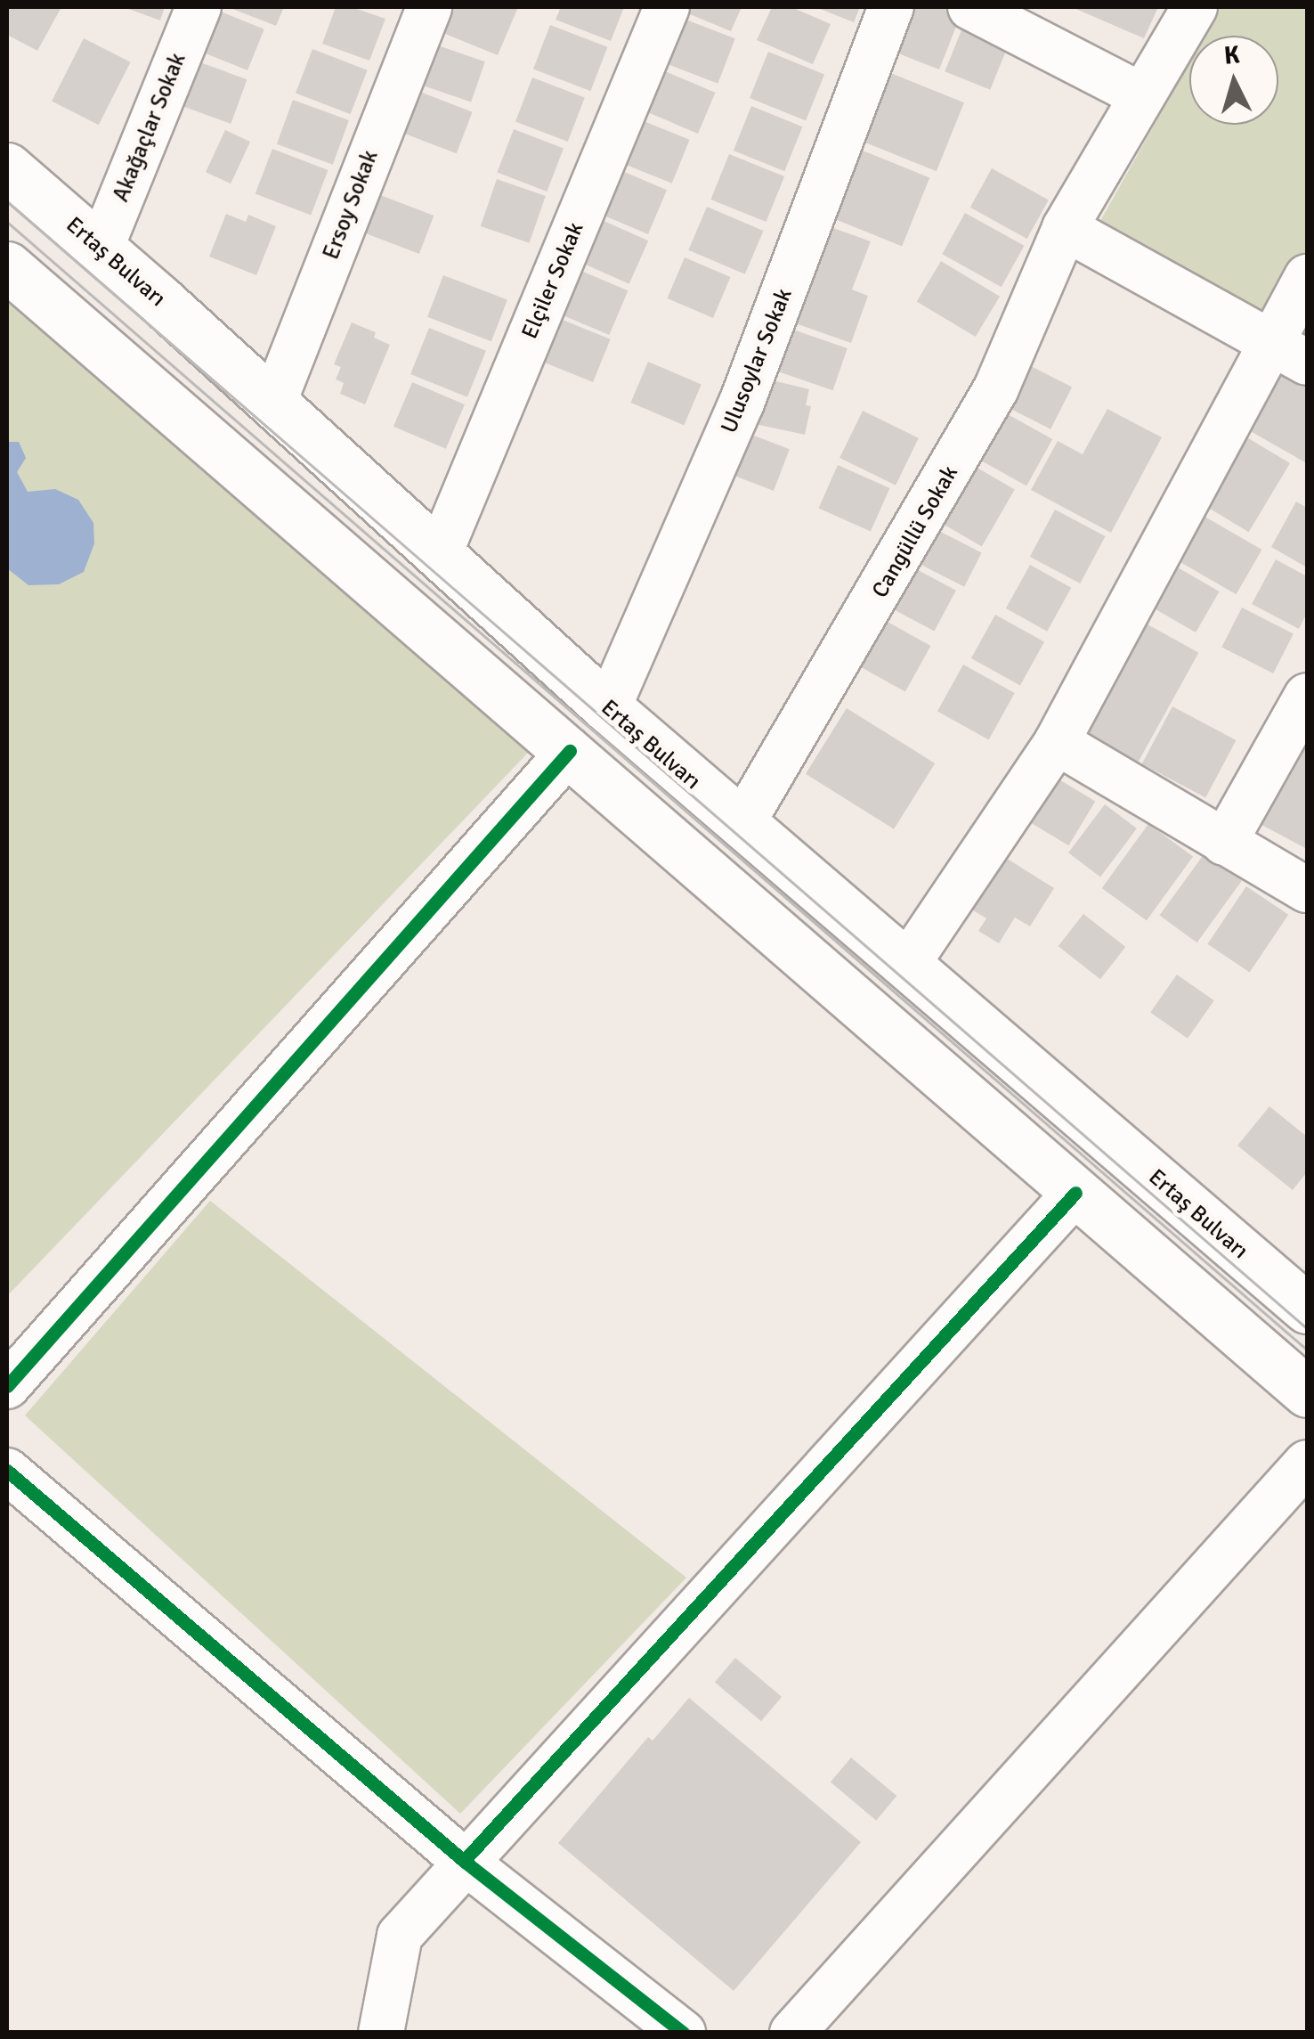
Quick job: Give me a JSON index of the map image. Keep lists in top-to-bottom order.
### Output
{
  "streets": {
    "main road": ["Ertaş Bulvarı"],
    "street": [
      "Akağaçlar Sokak",
      "Ersoy Sokak",
      "Elçiler Sokak",
      "Ulusoylar Sokak",
      "Cangüllü Sokak"
    ]
  },
  "crossings": [
    ["Akağaçlar Sokak", "Ertaş Bulvarı"],
    ["Ersoy Sokak", "Ertaş Bulvarı"],
    ["Ertaş Bulvarı", "Elçiler Sokak"],
    ["Ertaş Bulvarı", "Ulusoylar Sokak"],
    ["Ertaş Bulvarı", "Cangüllü Sokak"]
  ],
  "north": "top"
}
